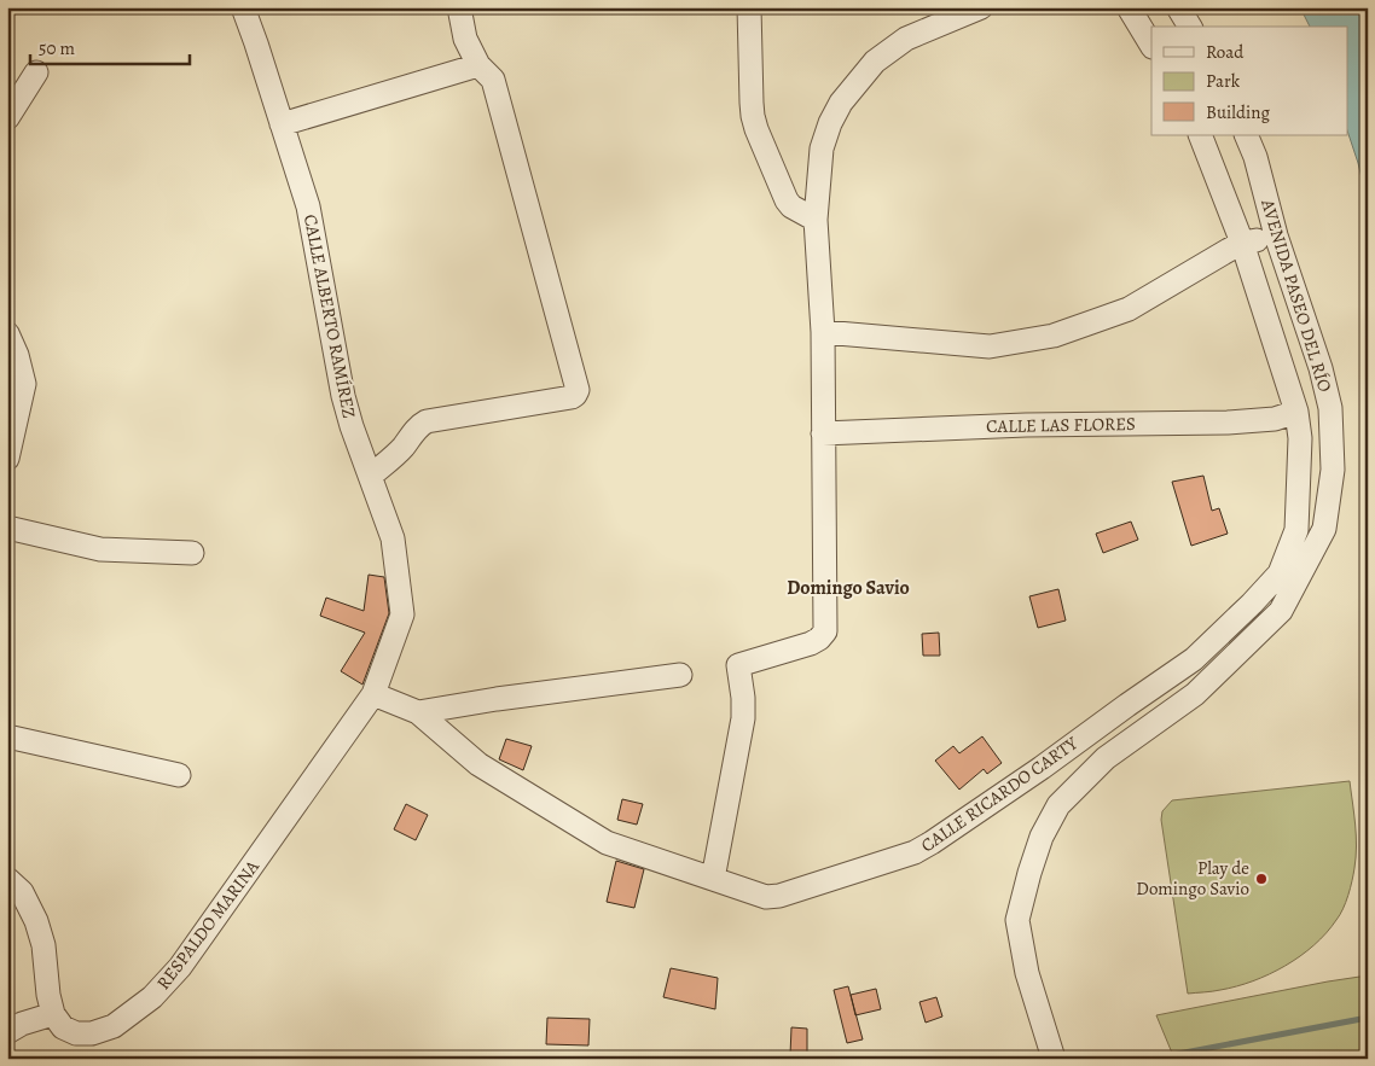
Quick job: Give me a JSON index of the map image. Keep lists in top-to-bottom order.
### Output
{
  "streets": {
    "street": [
      "AVENIDA PASEO DEL RÍO",
      "CALLE ALBERTO RAMÍREZ",
      "CALLE LAS FLORES",
      "CALLE RICARDO CARTY",
      "RESPALDO MARINA"
    ]
  },
  "crossings": [
    ["AVENIDA PASEO DEL RÍO", "CALLE LAS FLORES"],
    ["AVENIDA PASEO DEL RÍO", "CALLE RICARDO CARTY"],
    ["CALLE ALBERTO RAMÍREZ", "CALLE RICARDO CARTY"],
    ["CALLE ALBERTO RAMÍREZ", "RESPALDO MARINA"],
    ["CALLE LAS FLORES", "CALLE RICARDO CARTY"],
    ["CALLE RICARDO CARTY", "RESPALDO MARINA"]
  ],
  "districts": ["Domingo Savio"],
  "places": ["Play de Domingo Savio"],
  "legend": ["Road", "Park", "Building"],
  "scale_bar": "50 m"
}
